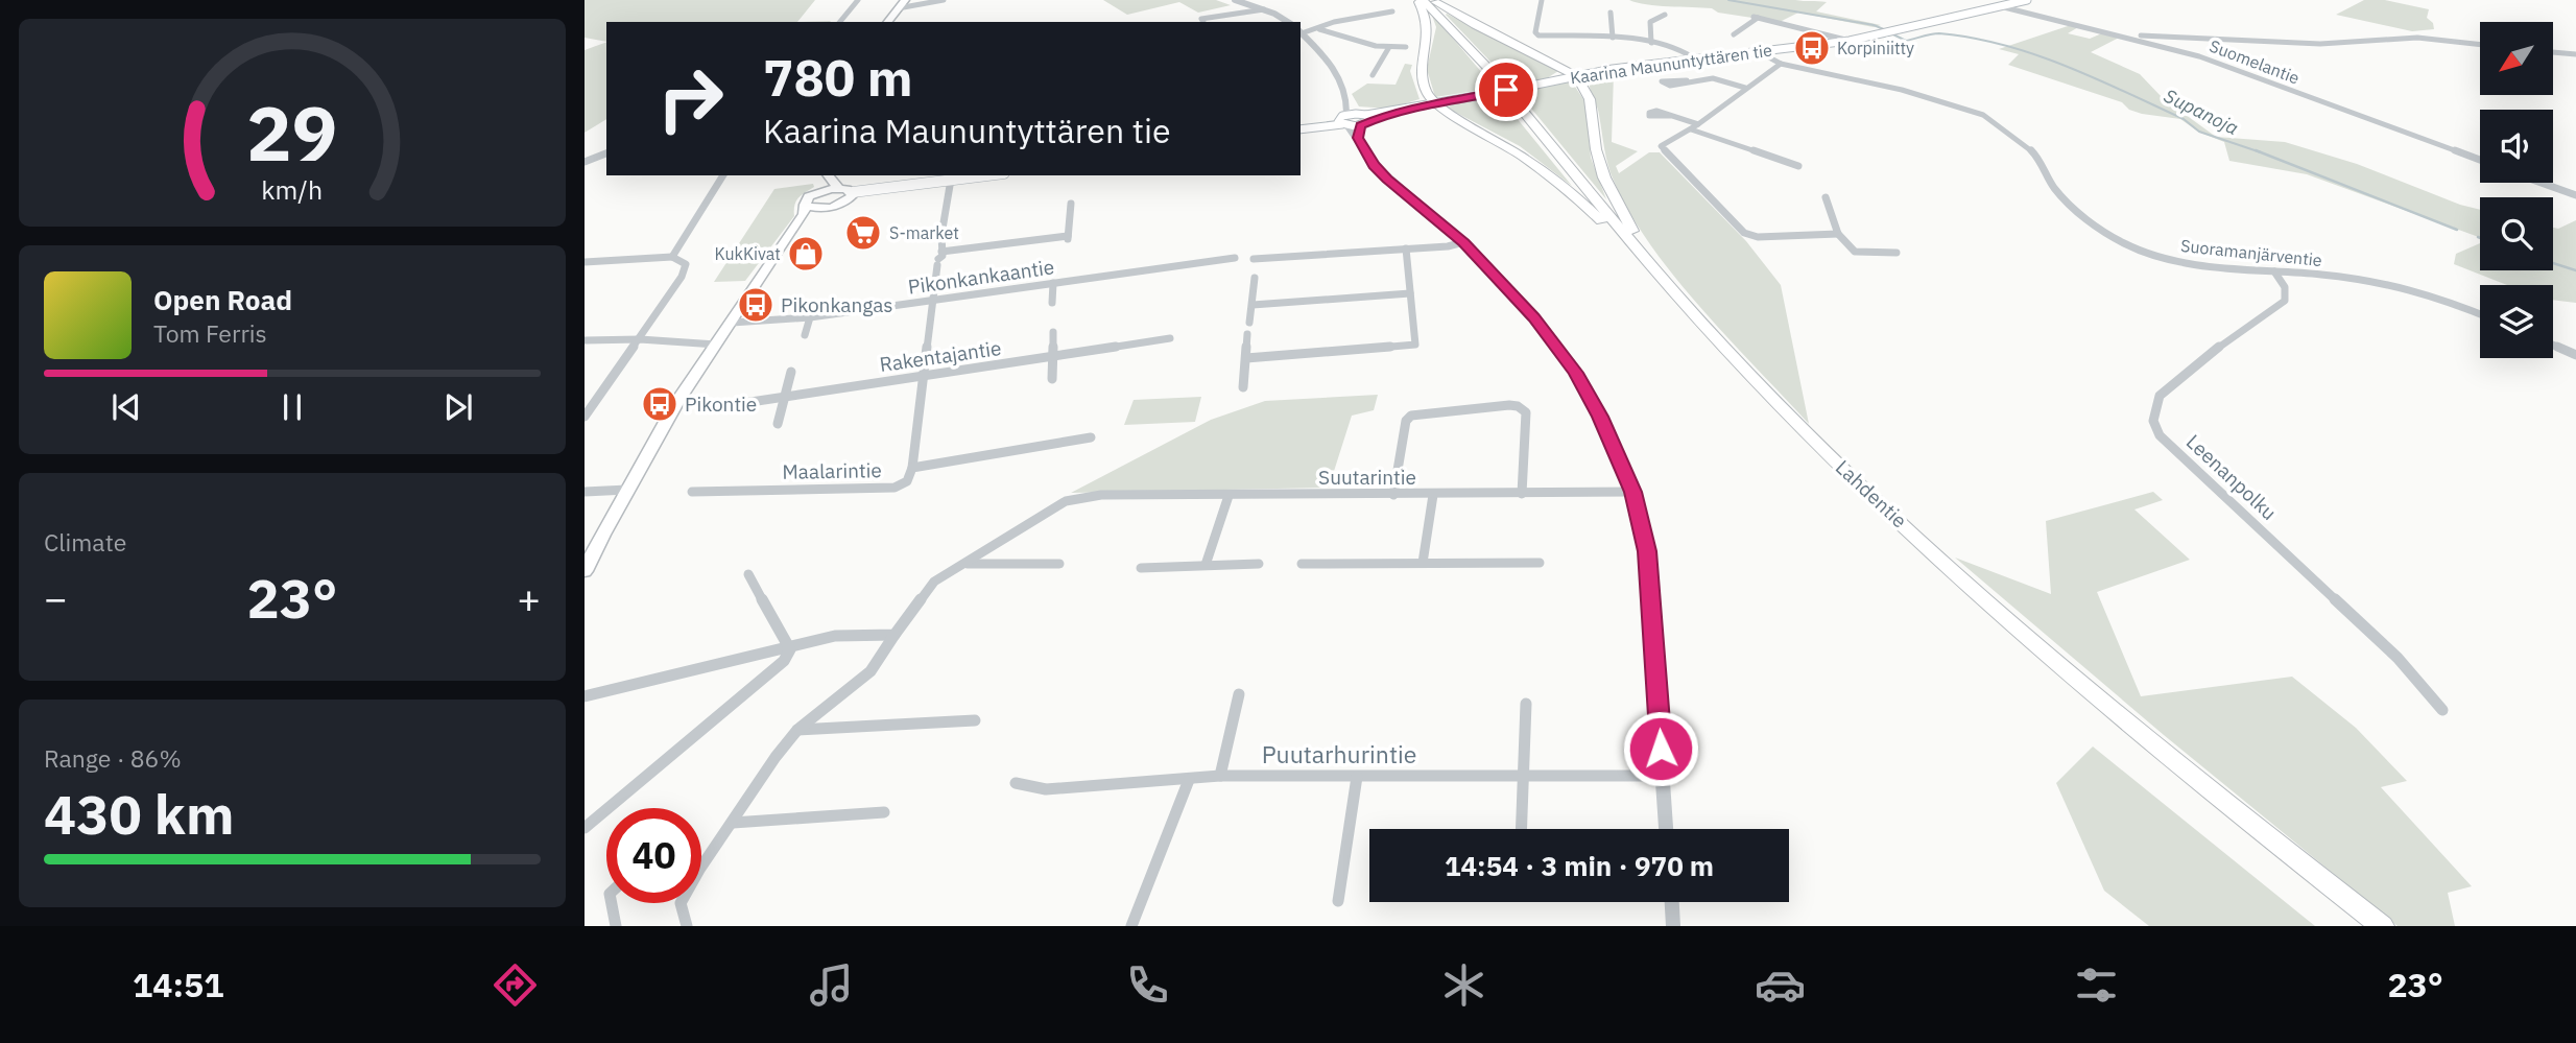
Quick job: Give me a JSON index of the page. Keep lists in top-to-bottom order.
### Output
{
  "streets": {
    "highway": ["Lahdentie"],
    "main road": ["Kaarina Maununtyttären tie"],
    "street": [
      "Suomelantie",
      "Suoramanjärventie",
      "Pikonkankaantie",
      "Rakentajantie",
      "Maalarintie",
      "Suutarintie",
      "Leenanpolku",
      "Puutarhurintie"
    ]
  },
  "crossings": [
    ["Suomelantie", "Kaarina Maununtyttären tie"],
    ["Kaarina Maununtyttären tie", "Suoramanjärventie"],
    ["Suoramanjärventie", "Leenanpolku"]
  ],
  "water": ["Supanoja"],
  "places": {
    "bus stop": ["Korpiniitty", "Pikonkangas", "Pikontie"],
    "supermarket": ["S-market"],
    "shop": ["KukKivat"]
  },
  "north": "bottom left",
  "page": {
    "turn": ["780 m", "Kaarina Maununtyttären tie"],
    "song": ["Open Road", "Tom Ferris"],
    "tile": [
      "Climate",
      ["Range · 86%", "430 km"]
    ],
    "heat": ["−", "23°", "+"],
    "limit": "40",
    "trip": "14:54 · 3 min · 970 m",
    "tabs": ["14:51", "23°"],
    "gauge": ["29", "km/h"]
  }
}
